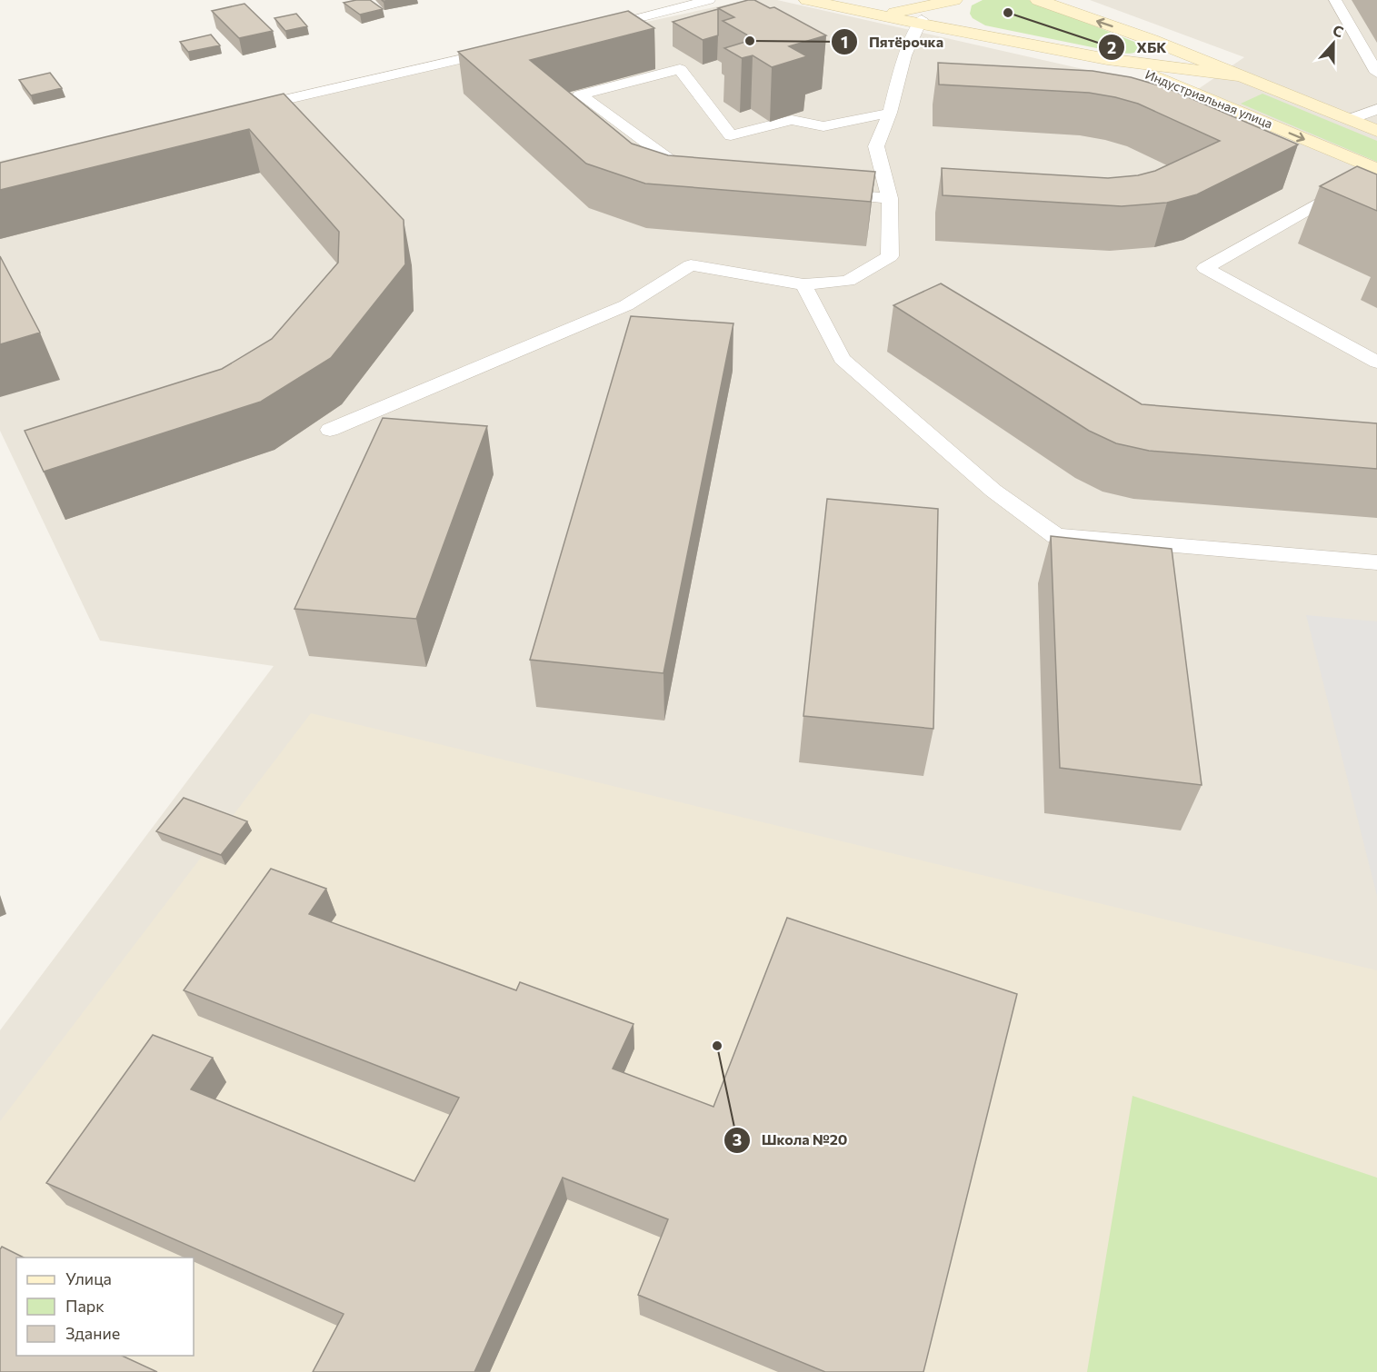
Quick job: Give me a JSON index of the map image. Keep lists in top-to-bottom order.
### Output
{
  "streets": {
    "main road": ["Индустриальная улица"]
  },
  "places": ["ХБК", "Пятёрочка", "Школа №20"],
  "legend": ["Улица", "Парк", "Здание"],
  "north": "top"
}
